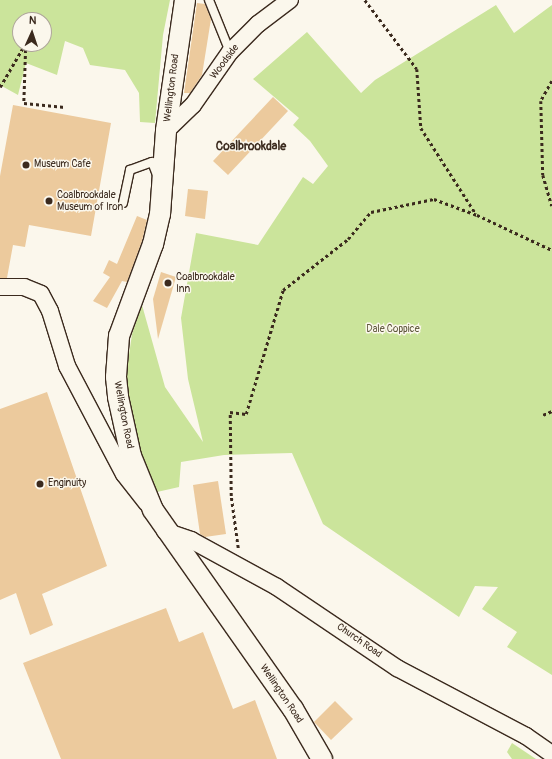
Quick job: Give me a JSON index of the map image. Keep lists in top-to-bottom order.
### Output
{
  "streets": {
    "street": ["Woodside", "Wellington Road", "Church Road"]
  },
  "crossings": [
    ["Woodside", "Wellington Road"],
    ["Wellington Road", "Church Road"]
  ],
  "districts": ["Coalbrookdale"],
  "parks": ["Dale Coppice"],
  "places": [
    "Museum Cafe",
    "Coalbrookdale Museum of Iron",
    "Coalbrookdale Inn",
    "Enginuity"
  ],
  "north": "top"
}
